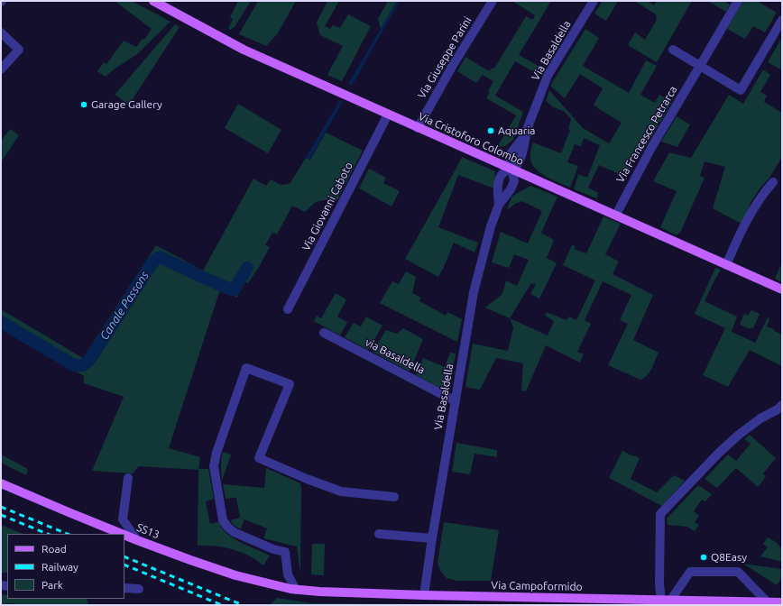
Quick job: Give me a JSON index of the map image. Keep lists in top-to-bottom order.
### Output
{
  "streets": {
    "main road": ["Via Cristoforo Colombo", "SS13", "Via Campoformido"],
    "street": [
      "Via Basaldella",
      "Via Giuseppe Parini",
      "Via Francesco Petrarca",
      "Via Giovanni Caboto",
      "via Basaldella"
    ]
  },
  "crossings": [
    ["Via Basaldella", "Via Cristoforo Colombo"],
    ["Via Basaldella", "via Basaldella"],
    ["Via Basaldella", "Via Campoformido"],
    ["Via Giuseppe Parini", "Via Cristoforo Colombo"],
    ["Via Francesco Petrarca", "Via Cristoforo Colombo"],
    ["Via Cristoforo Colombo", "Via Giovanni Caboto"],
    ["SS13", "Via Campoformido"]
  ],
  "water": ["Canale Passons"],
  "places": ["Garage Gallery", "Aquaria", "Q8Easy"],
  "legend": ["Road", "Railway", "Park"]
}
